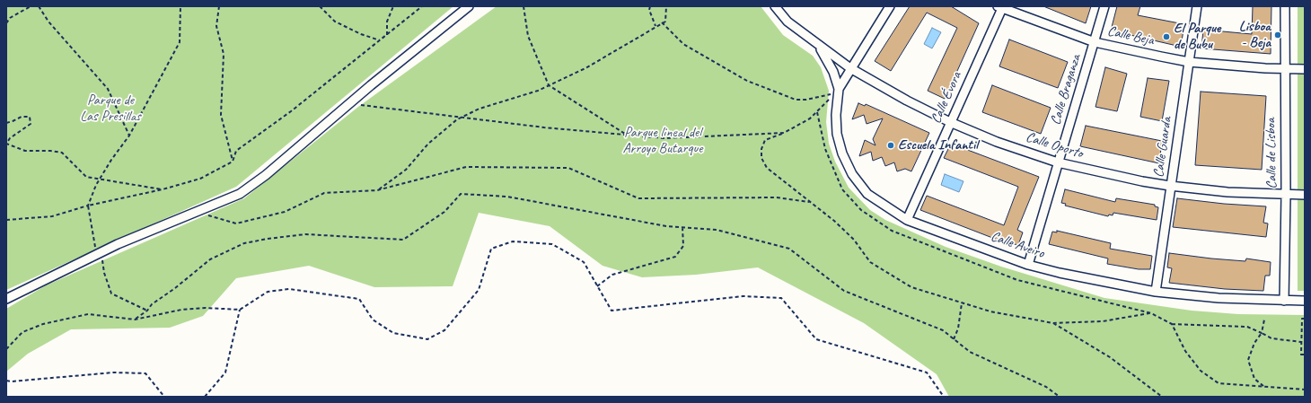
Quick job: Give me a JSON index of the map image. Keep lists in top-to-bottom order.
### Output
{
  "streets": {
    "street": [
      "Calle Beja",
      "Calle Braganza",
      "Calle Évora",
      "Calle Oporto",
      "Calle Guarda",
      "Calle de Lisboa",
      "Calle Aveiro"
    ]
  },
  "crossings": [
    ["Calle Beja", "Calle Braganza"],
    ["Calle Beja", "Calle Évora"],
    ["Calle Beja", "Calle Guarda"],
    ["Calle Beja", "Calle de Lisboa"],
    ["Calle Braganza", "Calle Oporto"],
    ["Calle Braganza", "Calle Aveiro"],
    ["Calle Évora", "Calle Oporto"],
    ["Calle Évora", "Calle Aveiro"],
    ["Calle Oporto", "Calle Guarda"],
    ["Calle Oporto", "Calle de Lisboa"],
    ["Calle Oporto", "Calle Aveiro"],
    ["Calle Guarda", "Calle Aveiro"],
    ["Calle de Lisboa", "Calle Aveiro"]
  ],
  "parks": ["Parque de Las Presillas", "Parque lineal del Arroyo Butarque"],
  "places": ["Lisboa - Beja", "El Parque de Bubu", "Escuela Infantil"]
}
